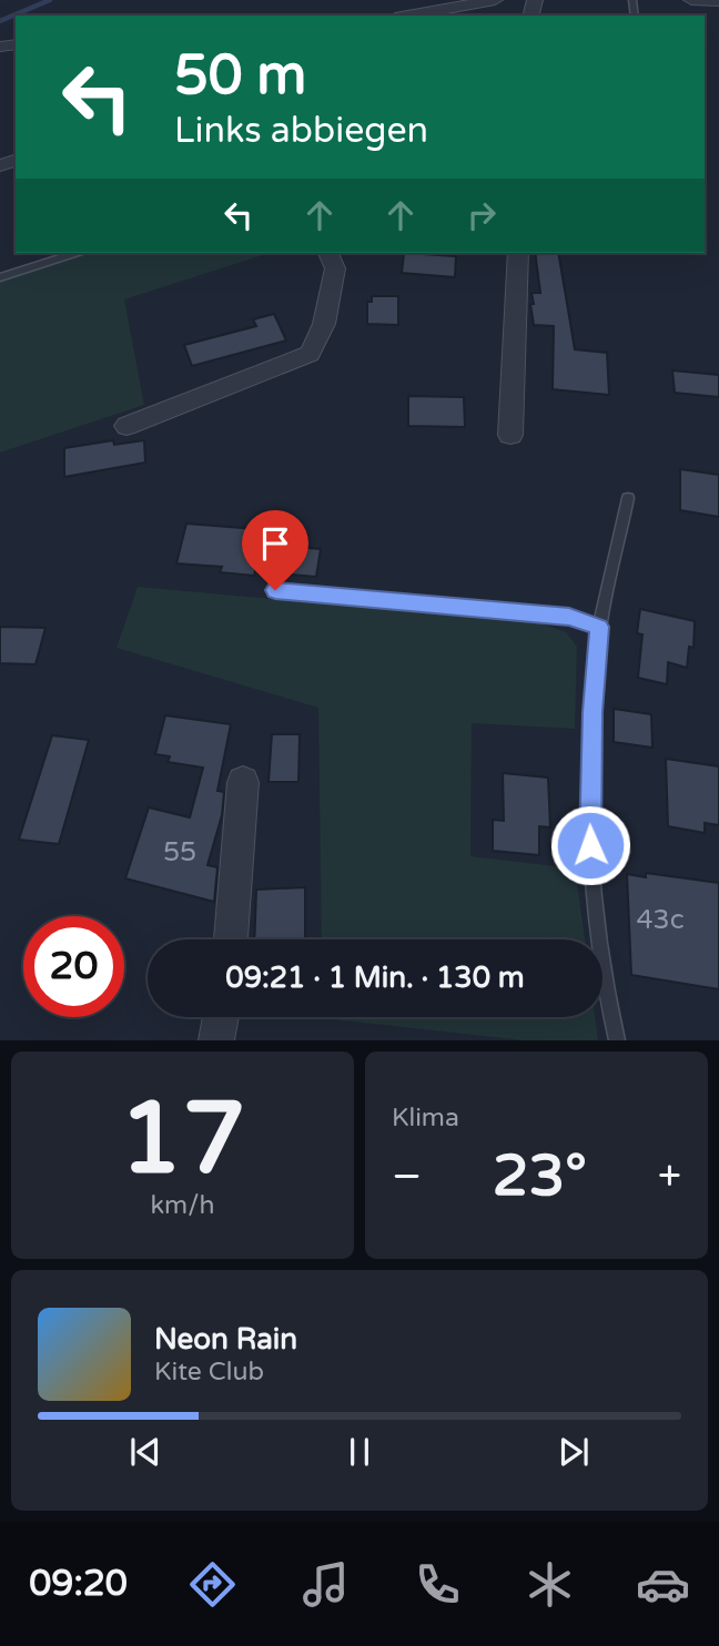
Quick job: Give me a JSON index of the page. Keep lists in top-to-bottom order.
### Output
{
  "house_numbers": ["55", "43c"],
  "page": {
    "turn": ["50 m", "Links abbiegen"],
    "limit": "20",
    "trip": "09:21 · 1 Min. · 130 m",
    "tile": [
      ["17", "km/h"],
      "Klima"
    ],
    "heat": ["−", "23°", "+"],
    "song": ["Neon Rain", "Kite Club"],
    "tabs": "09:20"
  }
}
